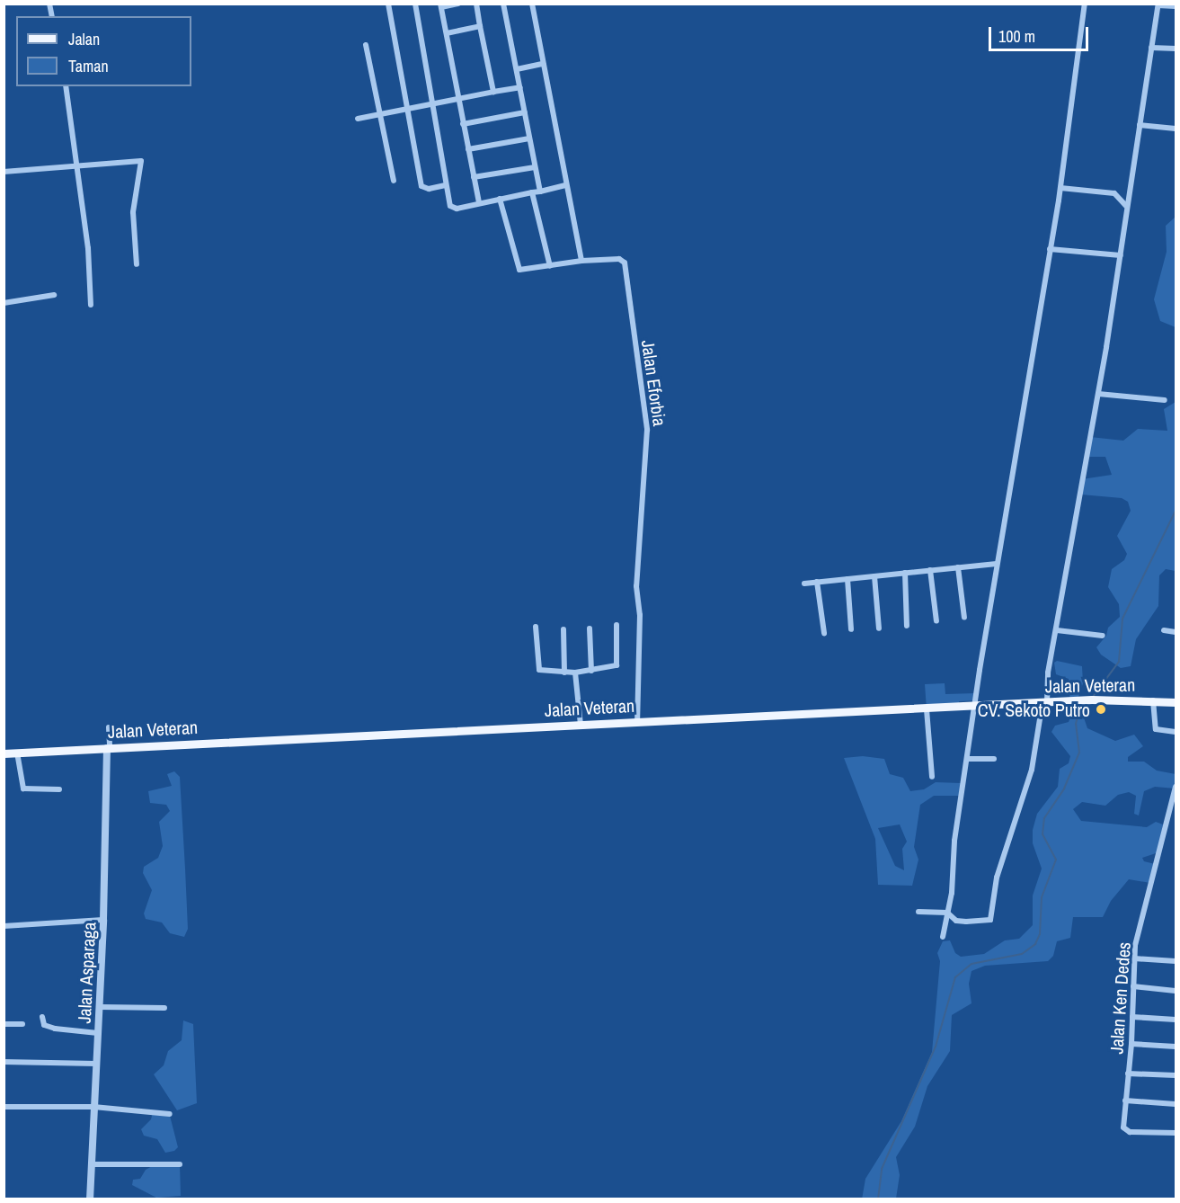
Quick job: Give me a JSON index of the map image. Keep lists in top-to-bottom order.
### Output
{
  "streets": {
    "main road": ["Jalan Veteran"],
    "street": ["Jalan Eforbia", "Jalan Asparaga", "Jalan Ken Dedes"]
  },
  "crossings": [
    ["Jalan Eforbia", "Jalan Veteran"],
    ["Jalan Veteran", "Jalan Asparaga"]
  ],
  "places": ["CV. Sekoto Putro"],
  "legend": ["Jalan", "Taman"],
  "scale_bar": "100 m"
}
